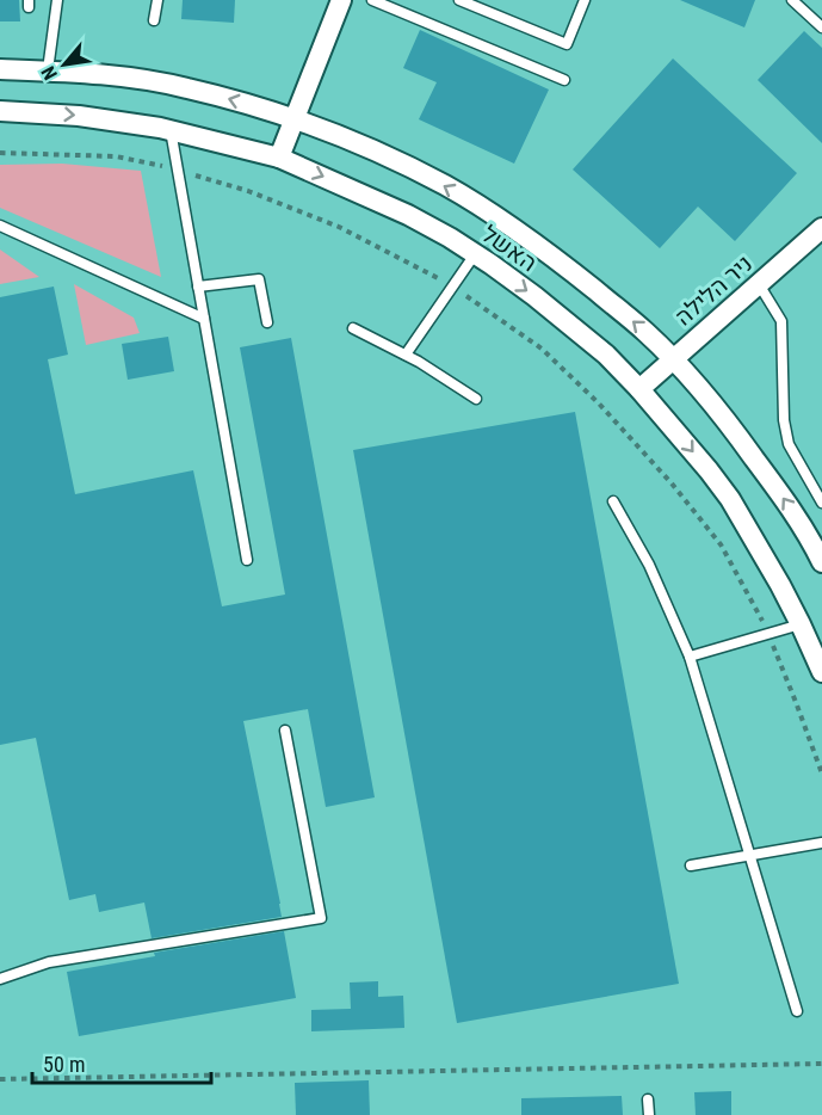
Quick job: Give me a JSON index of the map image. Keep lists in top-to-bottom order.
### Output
{
  "streets": {
    "street": ["האשל", "ניר הלילה"]
  },
  "crossings": [
    ["האשל", "ניר הלילה"]
  ],
  "scale_bar": "50 m",
  "north": "bottom left"
}
